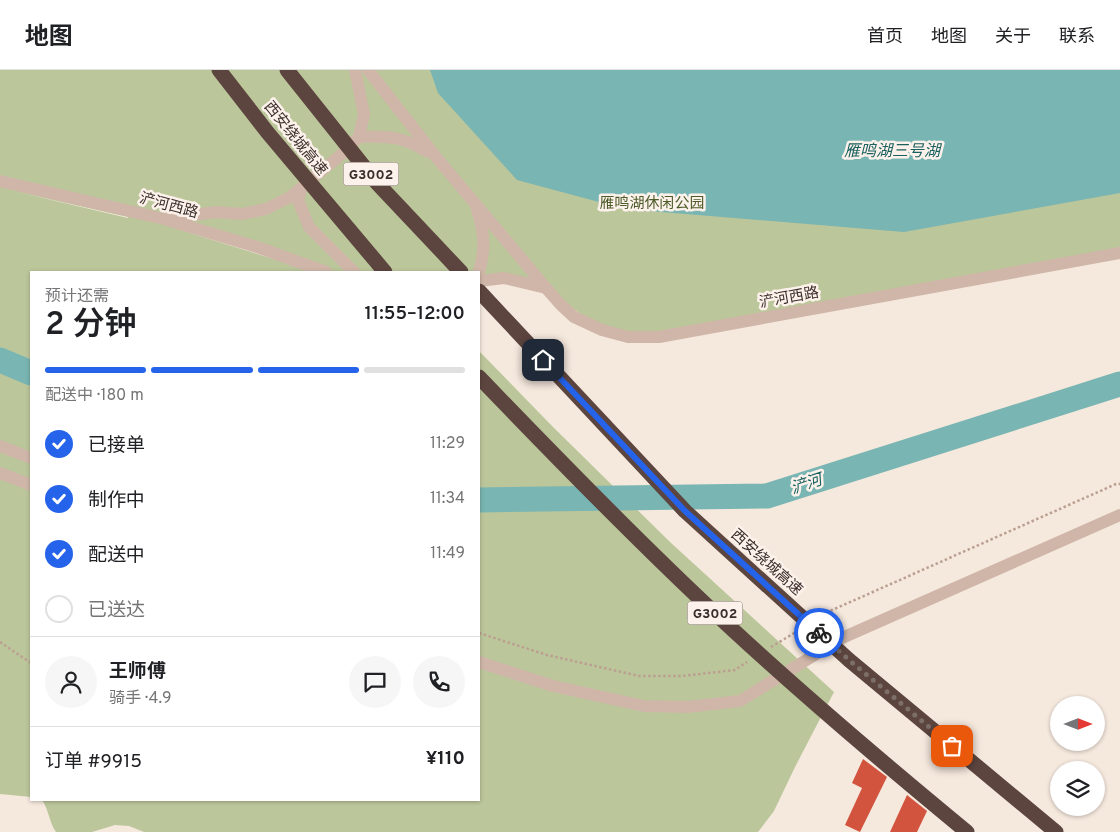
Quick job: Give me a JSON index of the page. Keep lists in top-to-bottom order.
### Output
{
  "streets": {
    "highway": ["西安绕城高速", "G3002"],
    "street": ["浐河西路"]
  },
  "water": ["雁鸣湖三号湖", "浐河"],
  "parks": ["雁鸣湖休闲公园"],
  "north": "right",
  "page": {
    "header": "地图",
    "nav": [
      "首页",
      "地图",
      "关于",
      "联系"
    ],
    "heading": ["2 分钟", "预计还需", "11:55–12:00"],
    "panel": [
      "王师傅",
      "骑手 · 4.9",
      "订单 #9915",
      "¥110"
    ],
    "bar": "配送中 · 180 m",
    "list": [
      ["已接单", "11:29"],
      ["制作中", "11:34"],
      ["配送中", "11:49"],
      "已送达"
    ]
  }
}
